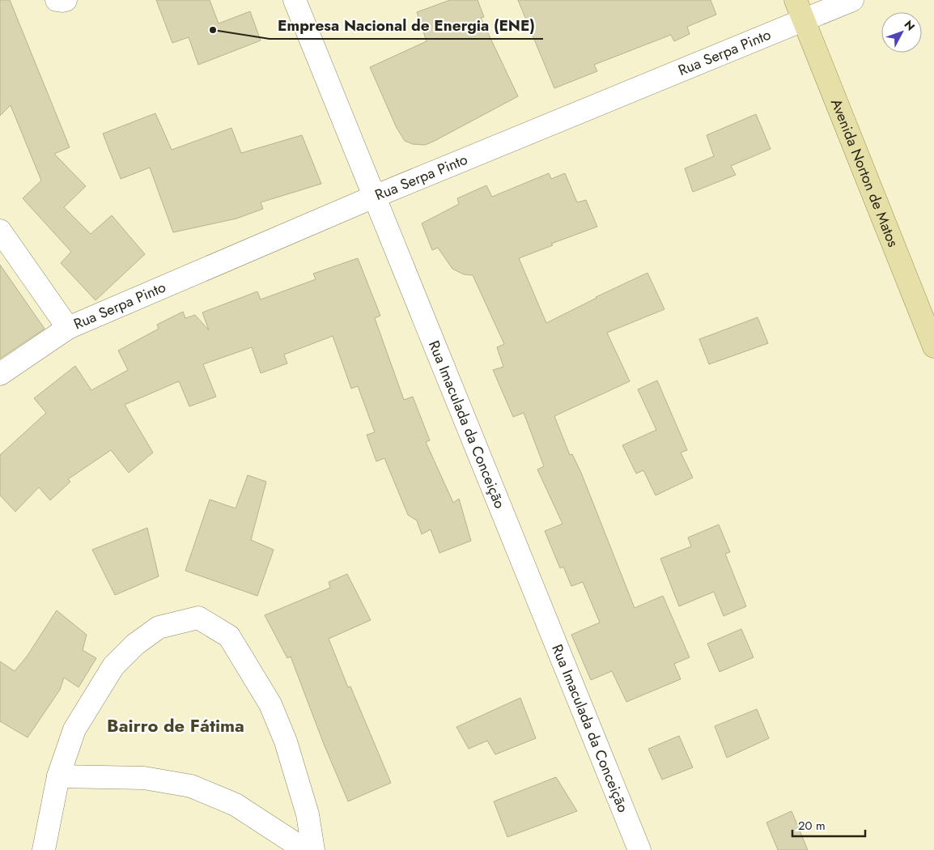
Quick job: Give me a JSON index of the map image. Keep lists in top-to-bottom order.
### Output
{
  "streets": {
    "main road": ["Avenida Norton de Matos"],
    "street": ["Rua Serpa Pinto", "Rua Imaculada da Conceição"]
  },
  "crossings": [
    ["Rua Serpa Pinto", "Avenida Norton de Matos"],
    ["Rua Serpa Pinto", "Rua Imaculada da Conceição"]
  ],
  "districts": ["Bairro de Fátima"],
  "places": ["Empresa Nacional de Energia (ENE)"],
  "scale_bar": "20 m",
  "north": "top right"
}
